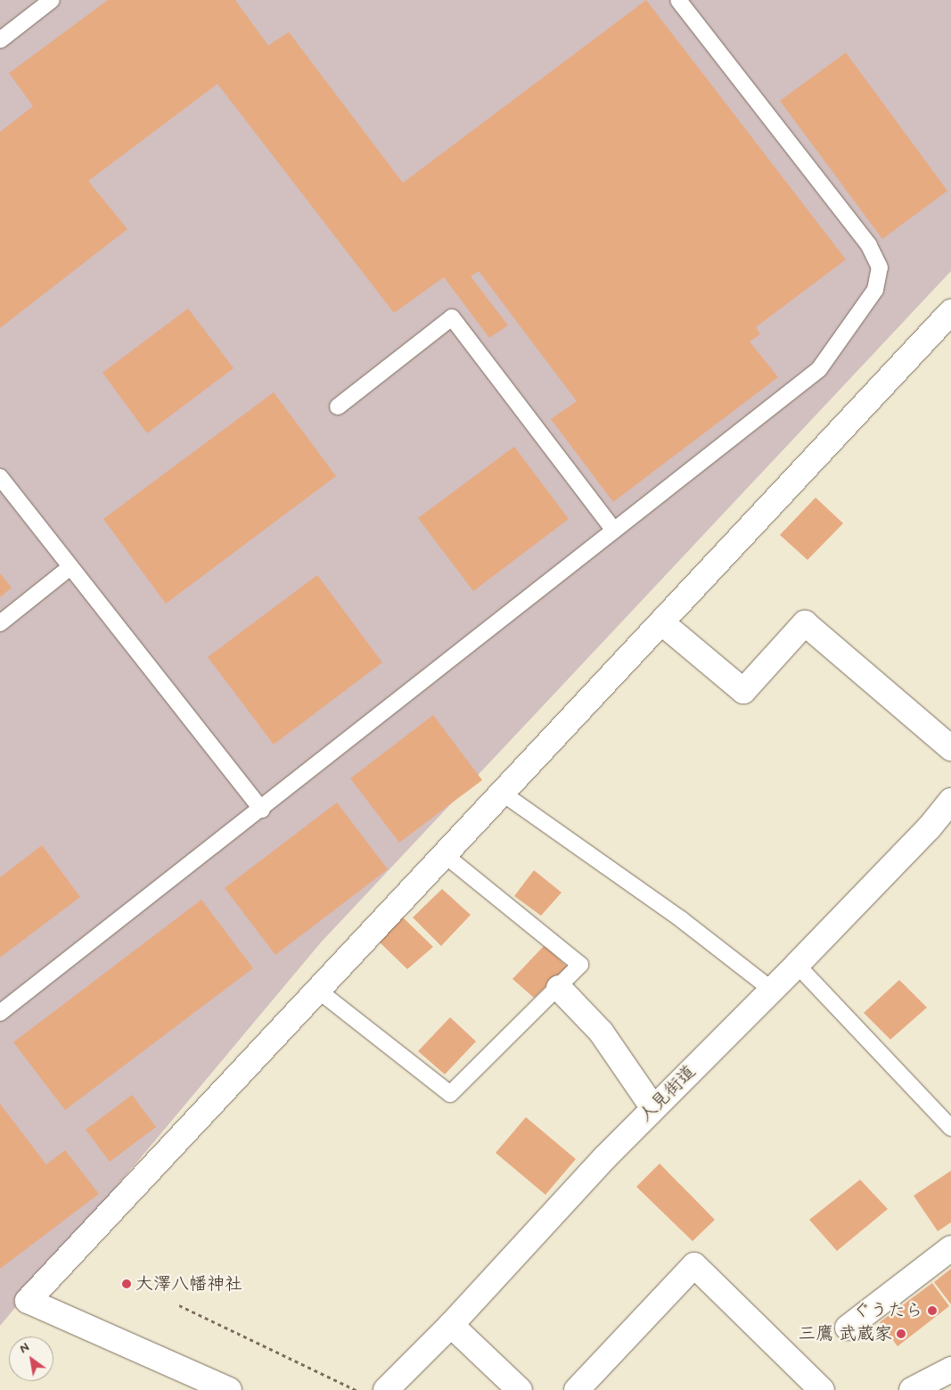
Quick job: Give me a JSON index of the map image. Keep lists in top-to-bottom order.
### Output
{
  "streets": {
    "street": ["人見街道"]
  },
  "places": ["大澤八幡神社", "ぐうたら", "三鷹 武蔵家"],
  "north": "top left"
}
